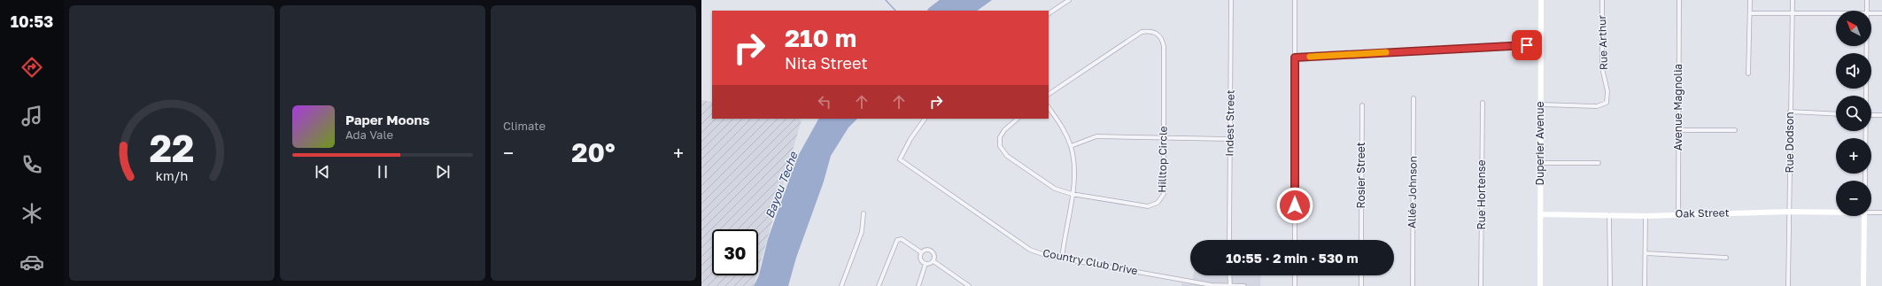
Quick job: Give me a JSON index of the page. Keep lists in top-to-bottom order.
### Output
{
  "streets": {
    "main road": ["Duperier Avenue", "Oak Street"],
    "street": [
      "Rue Arthur",
      "Avenue Magnolia",
      "Indest Street",
      "Rue Dodson",
      "Hilltop Circle",
      "Rosier Street",
      "Allée Johnson",
      "Rue Hortense",
      "Country Club Drive"
    ]
  },
  "crossings": [
    ["Rue Arthur", "Duperier Avenue"],
    ["Avenue Magnolia", "Oak Street"],
    ["Rue Dodson", "Oak Street"],
    ["Duperier Avenue", "Oak Street"]
  ],
  "water": ["Bayou Teche"],
  "north": "top left",
  "page": {
    "tabs": "10:53",
    "tile": "Climate",
    "map_buttons": ["+", "−"],
    "turn": ["210 m", "Nita Street"],
    "song": ["Paper Moons", "Ada Vale"],
    "heat": ["−", "20°", "+"],
    "limit": "30",
    "trip": "10:55 · 2 min · 530 m",
    "gauge": ["22", "km/h"]
  }
}
